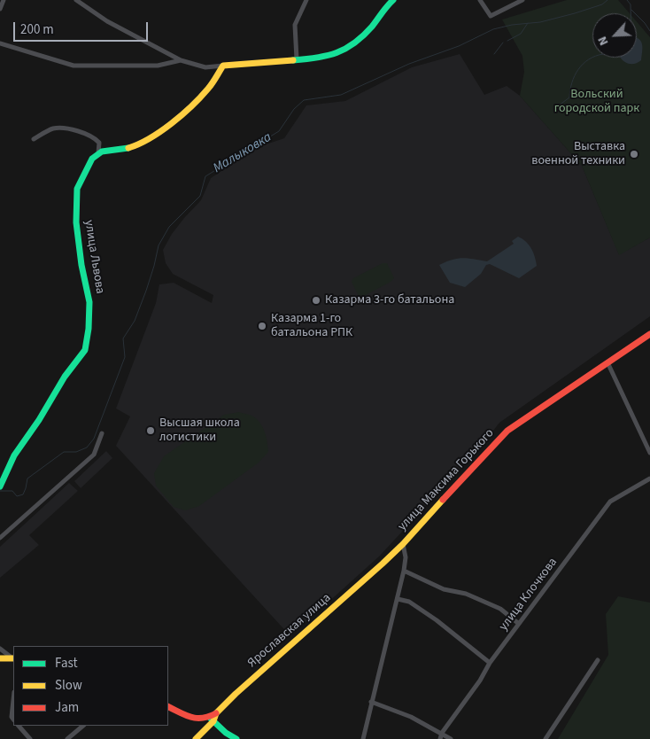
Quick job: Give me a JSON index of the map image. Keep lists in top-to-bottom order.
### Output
{
  "streets": {
    "street": [
      "улица Львова",
      "улица Максима Горького",
      "улица Клочкова",
      "Ярославская улица"
    ]
  },
  "crossings": [
    ["улица Максима Горького", "Ярославская улица"]
  ],
  "water": ["Малыковка"],
  "parks": ["Вольский городской парк"],
  "places": [
    "Выставка военной техники",
    "Казарма 3-го батальона",
    "Казарма 1-го батальона РПК",
    "Высшая школа логистики"
  ],
  "legend": ["Fast", "Slow", "Jam"],
  "scale_bar": "200 m",
  "north": "bottom left"
}
